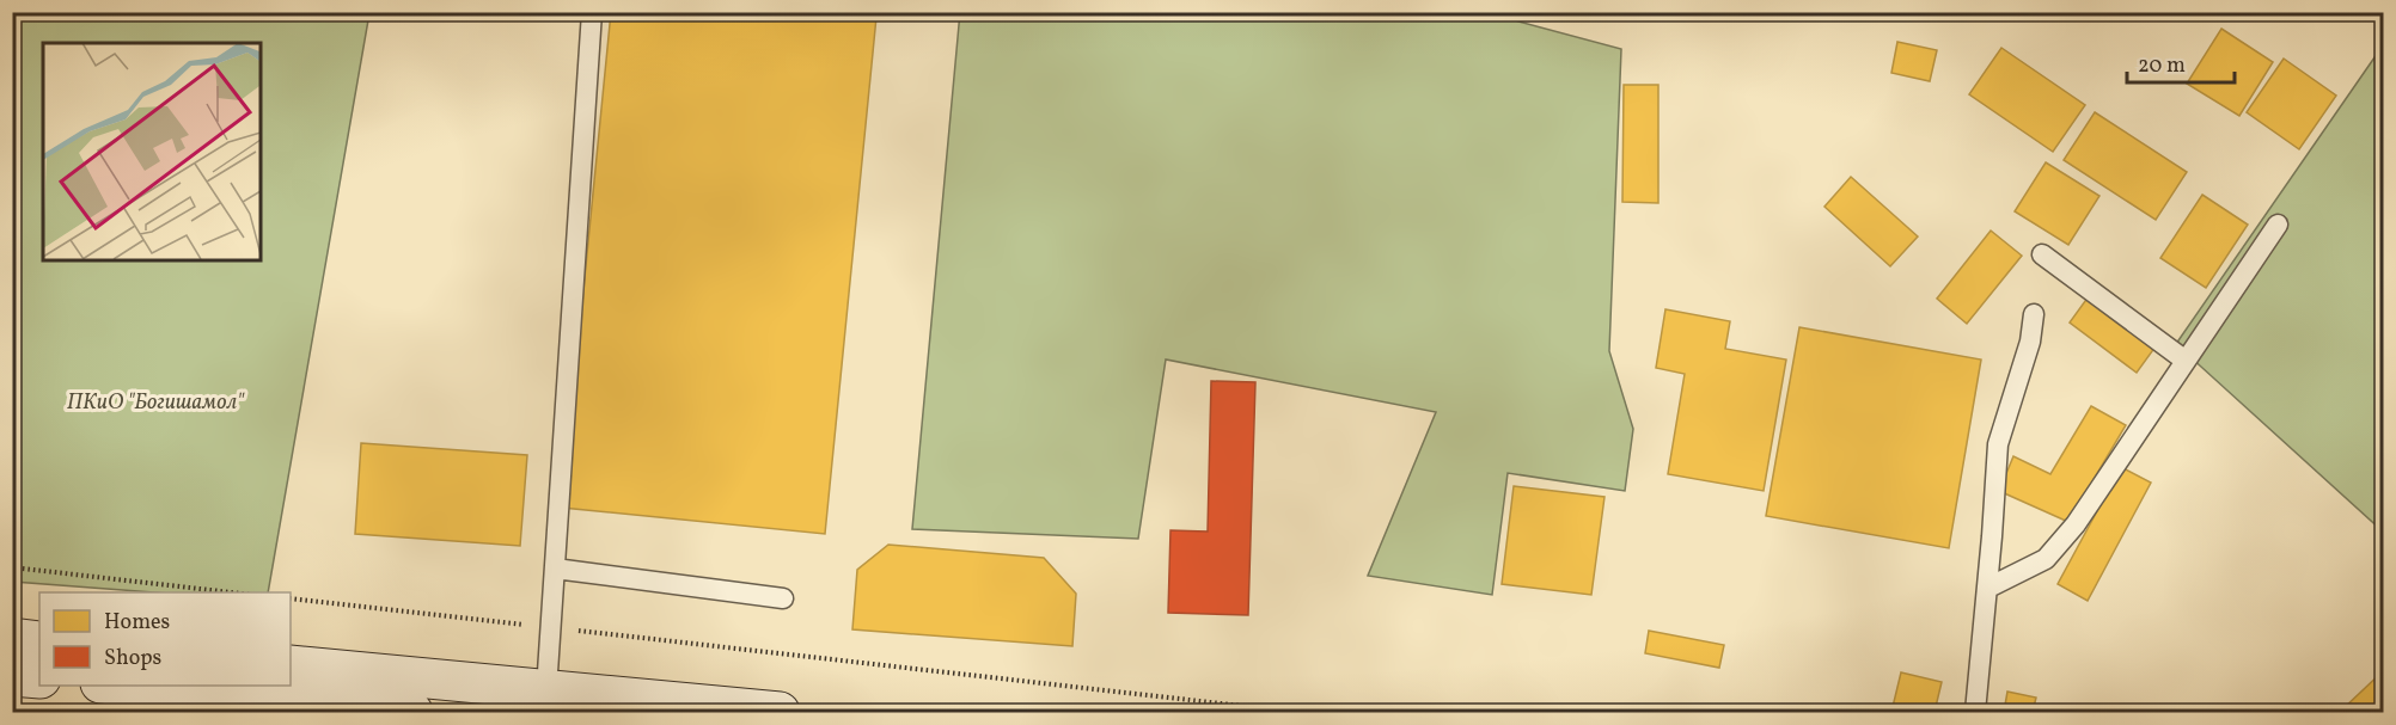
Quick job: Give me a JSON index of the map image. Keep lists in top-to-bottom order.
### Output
{
  "parks": ["ПКиО \"Богишамол\""],
  "legend": ["Homes", "Shops"],
  "scale_bar": "20 m"
}
